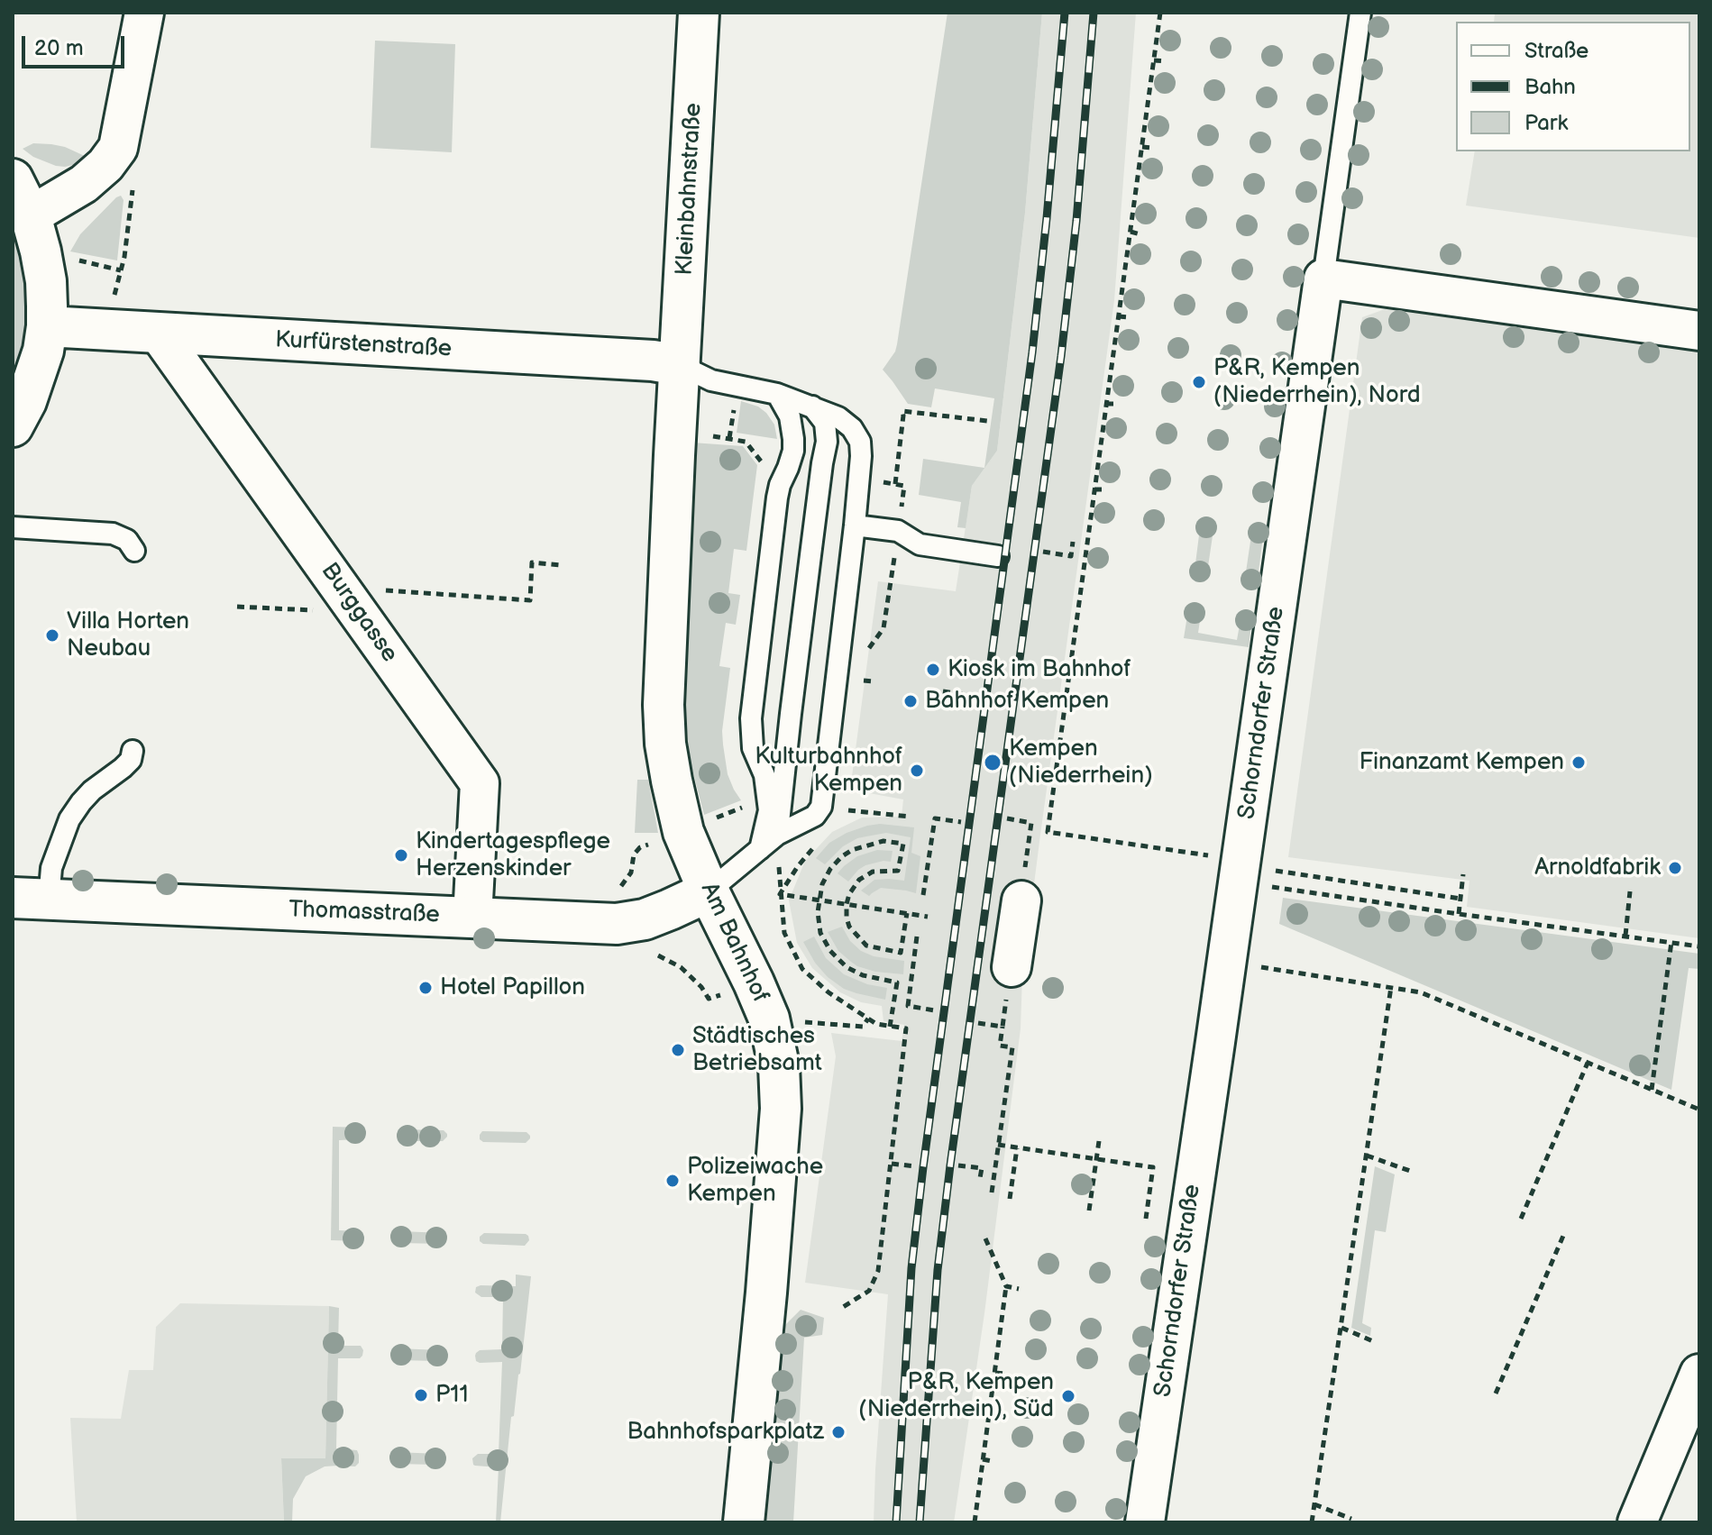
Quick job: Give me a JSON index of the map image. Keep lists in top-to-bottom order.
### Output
{
  "streets": {
    "street": [
      "Kleinbahnstraße",
      "Kurfürstenstraße",
      "Burggasse",
      "Schorndorfer Straße",
      "Thomasstraße",
      "Am Bahnhof"
    ]
  },
  "crossings": [
    ["Kleinbahnstraße", "Kurfürstenstraße"],
    ["Kleinbahnstraße", "Am Bahnhof"],
    ["Kurfürstenstraße", "Burggasse"],
    ["Kurfürstenstraße", "Am Bahnhof"],
    ["Burggasse", "Thomasstraße"],
    ["Thomasstraße", "Am Bahnhof"]
  ],
  "places": [
    "P&R, Kempen (Niederrhein), Nord",
    "Villa Horten Neubau",
    "Kiosk im Bahnhof",
    "Bahnhof Kempen",
    "Kempen (Niederrhein)",
    "Finanzamt Kempen",
    "Kulturbahnhof Kempen",
    "Kindertagespflege Herzenskinder",
    "Arnoldfabrik",
    "Hotel Papillon",
    "Städtisches Betriebsamt",
    "Polizeiwache Kempen",
    "P11",
    "P&R, Kempen (Niederrhein), Süd",
    "Bahnhofsparkplatz"
  ],
  "legend": ["Straße", "Bahn", "Park"],
  "scale_bar": "20 m"
}
